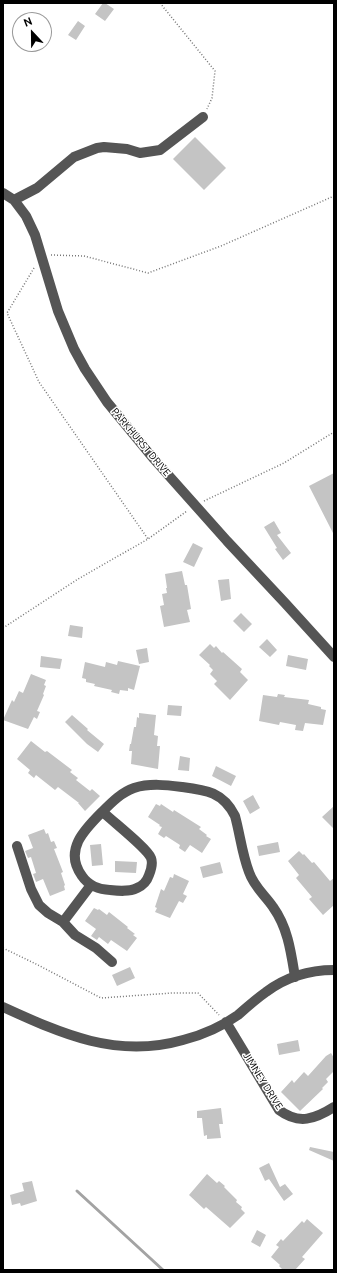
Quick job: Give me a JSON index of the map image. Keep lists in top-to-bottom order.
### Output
{
  "streets": {
    "street": ["PARKHURST DRIVE", "JIMNEY DRIVE"]
  },
  "north": "top"
}
